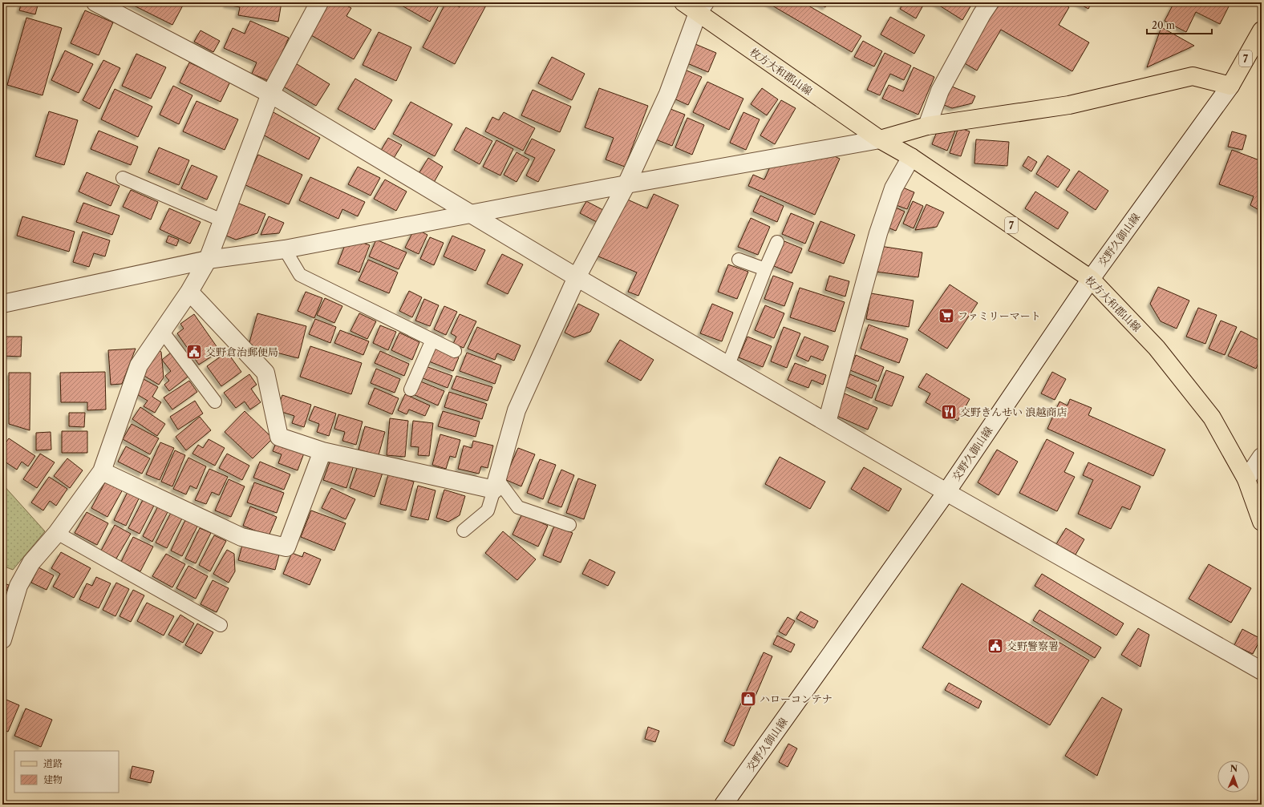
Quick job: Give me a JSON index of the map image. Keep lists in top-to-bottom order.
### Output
{
  "streets": {
    "main road": ["7", "枚方大和郡山線"],
    "street": ["交野久御山線"]
  },
  "crossings": [
    ["7", "交野久御山線"],
    ["枚方大和郡山線", "交野久御山線"]
  ],
  "places": {
    "supermarket": ["ファミリーマート"],
    "public building": ["交野倉治郵便局", "交野警察署"],
    "restaurant": ["交野きんせい 浪越商店"],
    "shop": ["ハローコンテナ"]
  },
  "legend": ["道路", "建物"],
  "scale_bar": "20 m",
  "north": "top"
}
